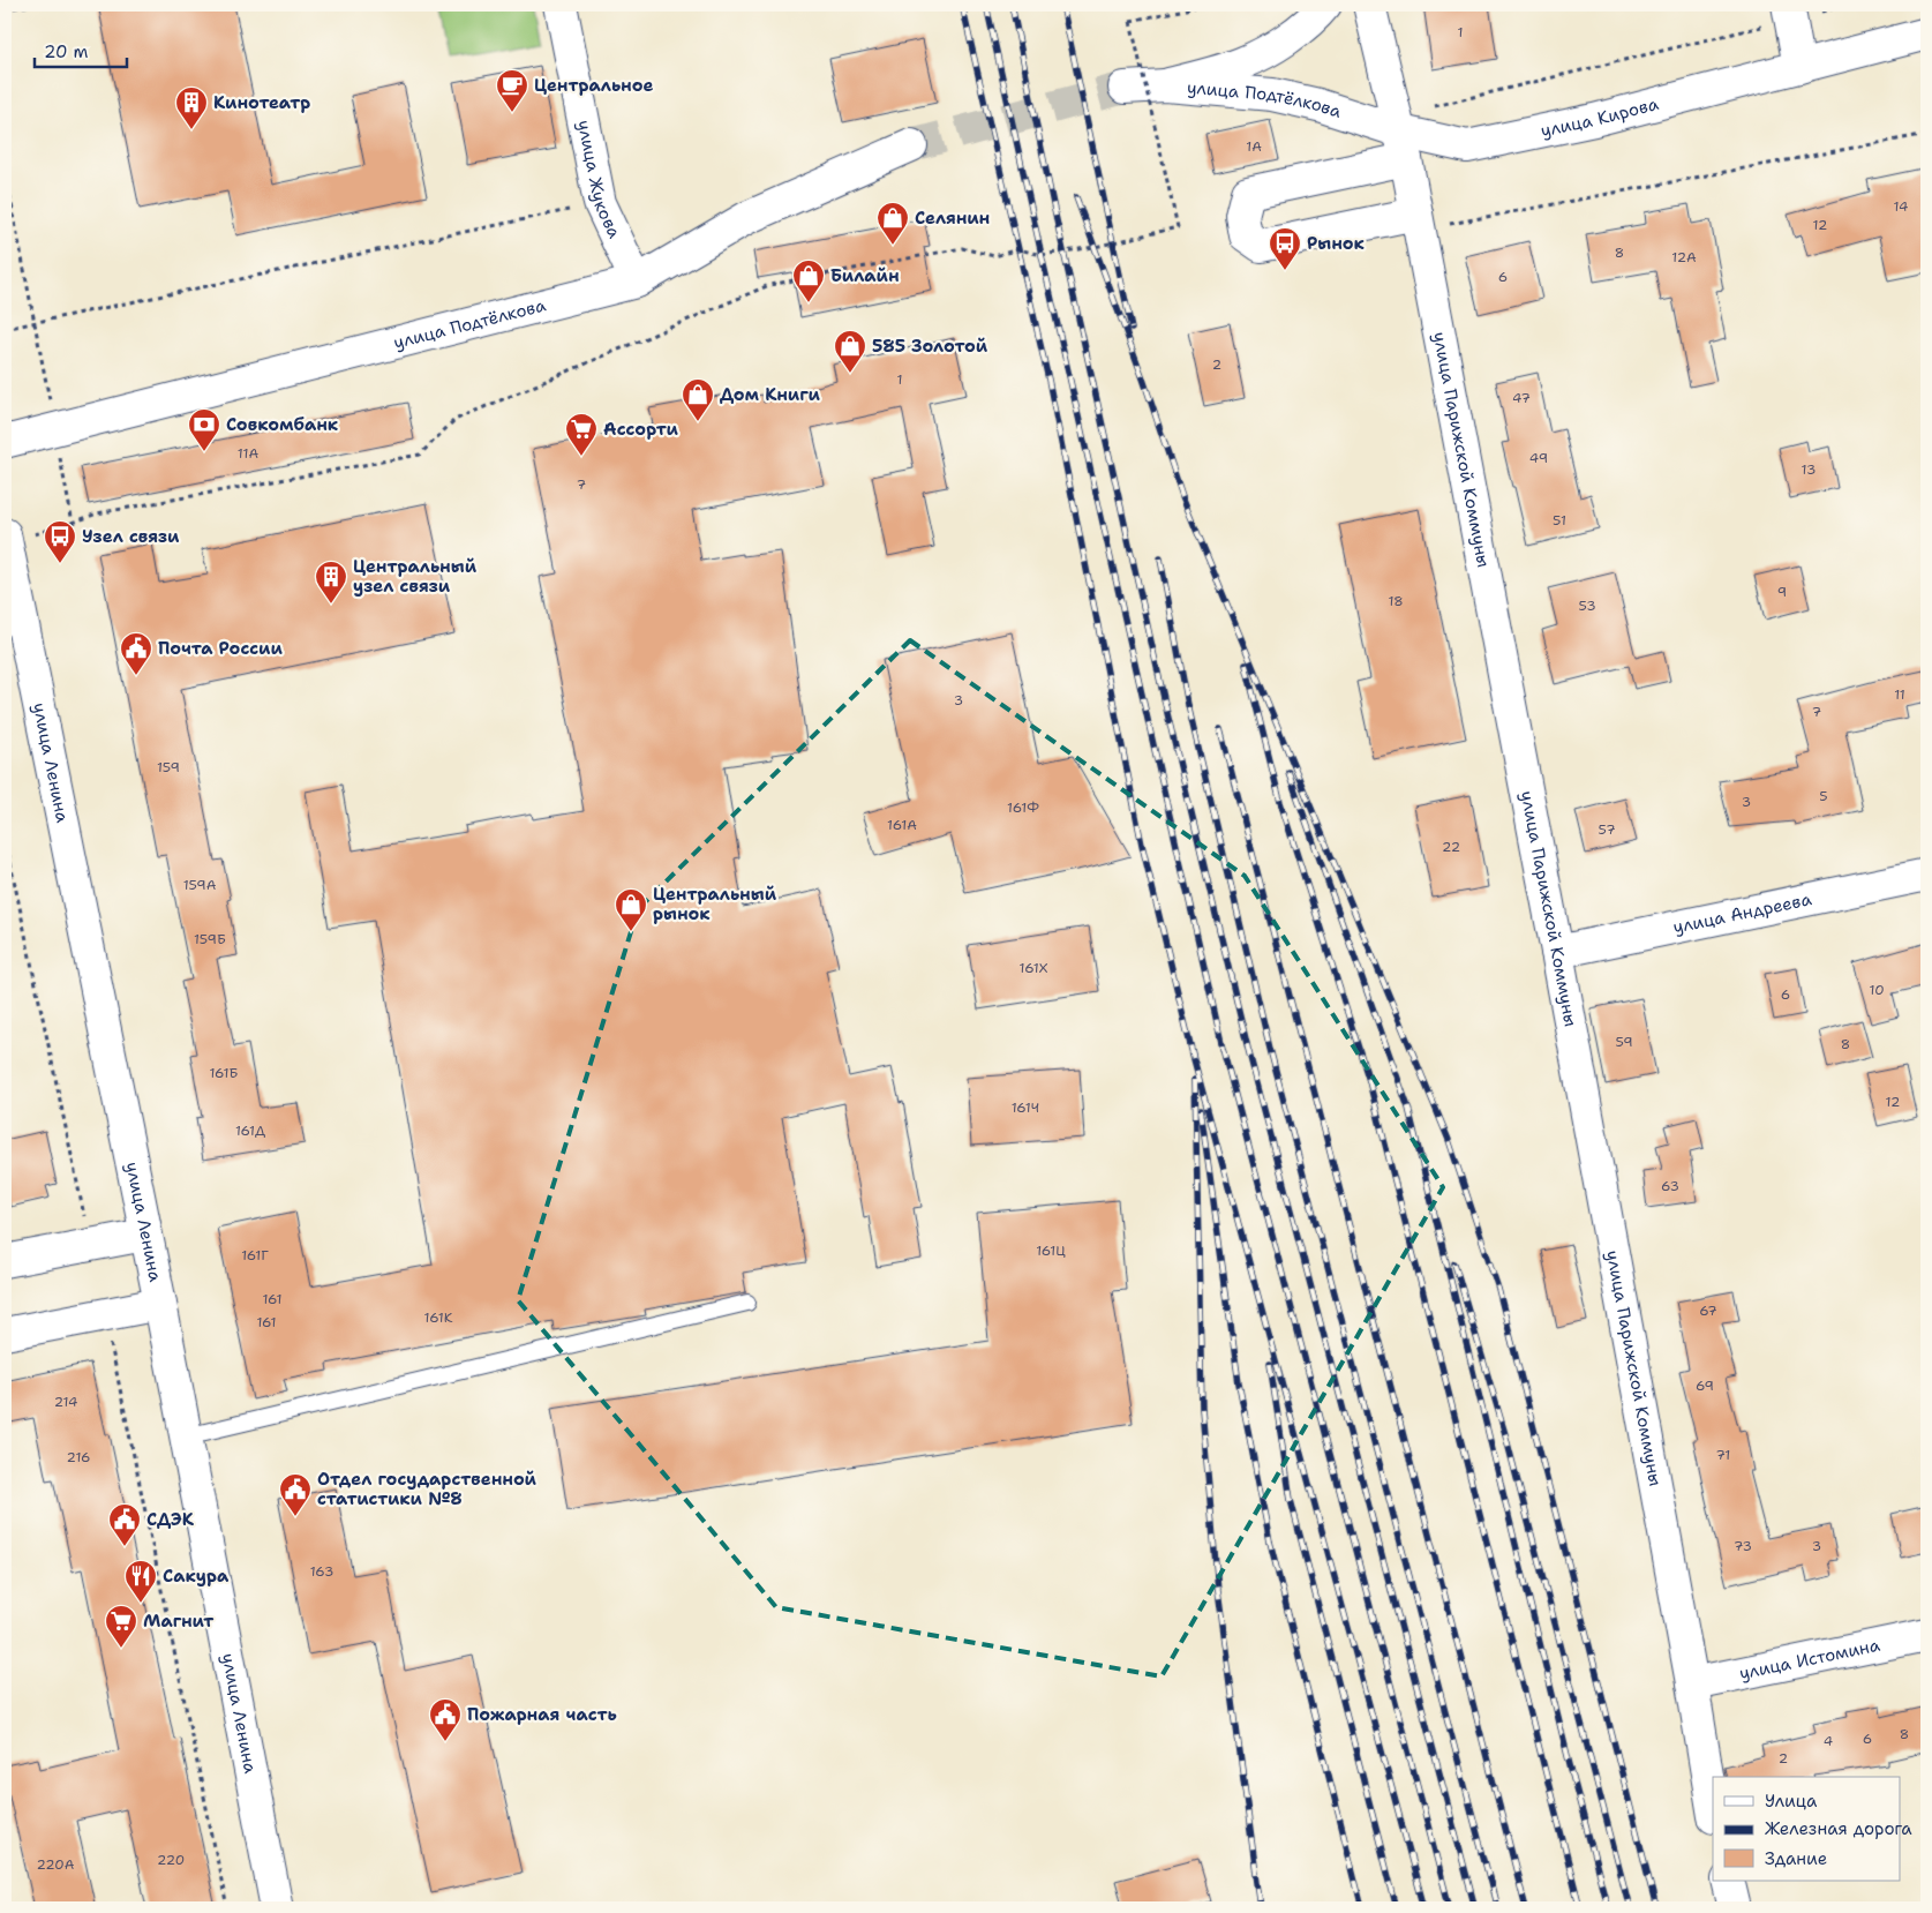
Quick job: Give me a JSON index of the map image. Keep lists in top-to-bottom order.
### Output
{
  "streets": {
    "street": [
      "улица Подтёлкова",
      "улица Кирова",
      "улица Жукова",
      "улица Парижской Коммуны",
      "улица Ленина",
      "улица Андреева",
      "улица Истомина"
    ]
  },
  "crossings": [
    ["улица Подтёлкова", "улица Кирова"],
    ["улица Подтёлкова", "улица Жукова"],
    ["улица Подтёлкова", "улица Парижской Коммуны"],
    ["улица Кирова", "улица Парижской Коммуны"],
    ["улица Парижской Коммуны", "улица Андреева"],
    ["улица Парижской Коммуны", "улица Истомина"]
  ],
  "places": {
    "cafe": ["Центральное"],
    "building": ["Кинотеатр", "Центральный узел связи"],
    "shop": [
      "Селянин",
      "Билайн",
      "585 Золотой",
      "Дом Книги",
      "Центральный рынок"
    ],
    "bus stop": ["Рынок", "Узел связи"],
    "bank": ["Совкомбанк"],
    "supermarket": ["Ассорти", "Магнит"],
    "public building": [
      "Почта России",
      "Отдел государственной статистики №8",
      "СДЭК",
      "Пожарная часть"
    ],
    "restaurant": ["Сакура"]
  },
  "house_numbers": [
    "1",
    "1А",
    "14",
    "12",
    "8",
    "12А",
    "6",
    "2",
    "1",
    "47",
    "11А",
    "49",
    "13",
    "7",
    "51",
    "9",
    "18",
    "53",
    "11",
    "3",
    "7",
    "159",
    "5",
    "3",
    "161Ф",
    "161А",
    "57",
    "22",
    "159А",
    "159Б",
    "161Х",
    "10",
    "6",
    "59",
    "8",
    "161Б",
    "12",
    "161Ч",
    "161Д",
    "63",
    "161Ц",
    "161Г",
    "161",
    "67",
    "161К",
    "161",
    "69",
    "214",
    "71",
    "216",
    "73",
    "3",
    "163",
    "8",
    "6",
    "4",
    "2",
    "220",
    "220А"
  ],
  "legend": ["Улица", "Железная дорога", "Здание"],
  "scale_bar": "20 m"
}
